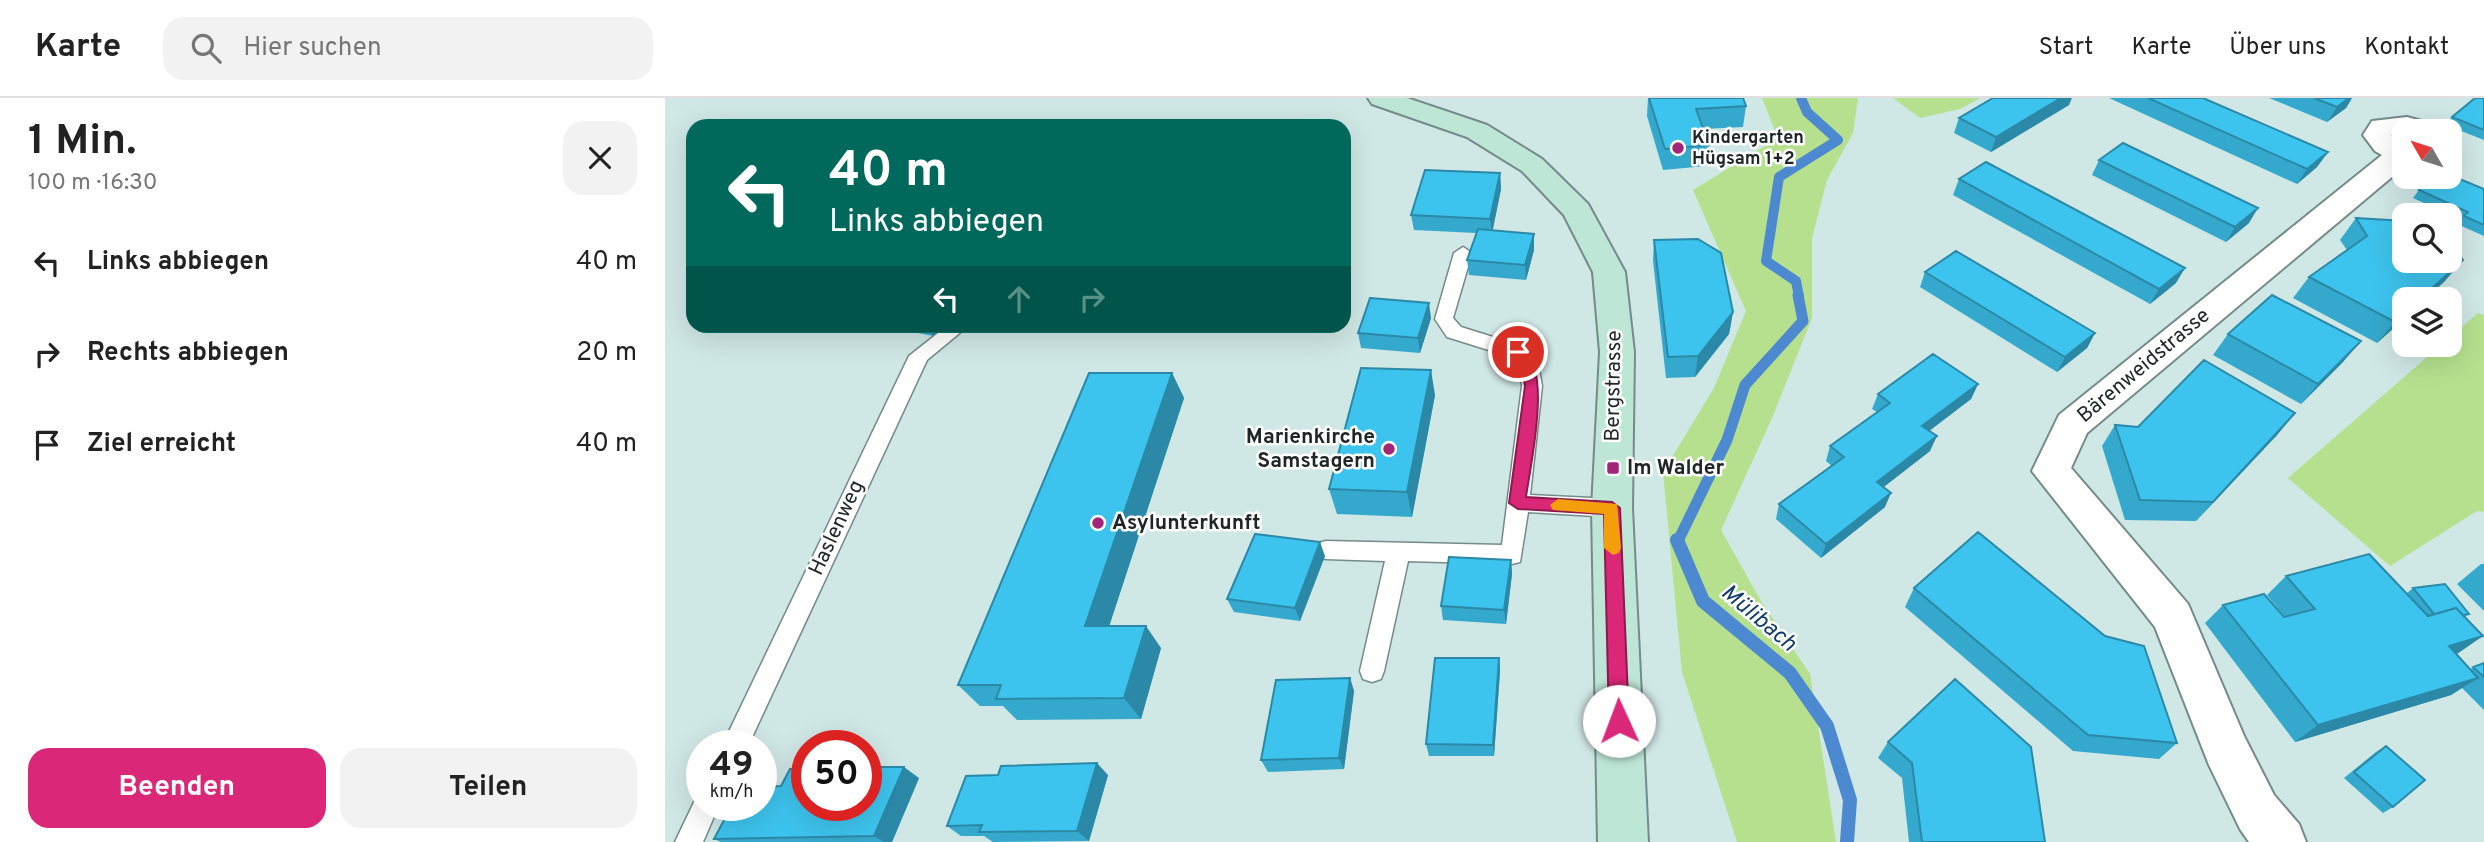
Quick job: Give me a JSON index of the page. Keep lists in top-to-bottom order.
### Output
{
  "streets": {
    "main road": ["Bergstrasse"],
    "street": ["Bärenweidstrasse"],
    "lane": ["Haslenweg"]
  },
  "water": ["Mülibach"],
  "places": {
    "other": ["Kindergarten Hügsam 1+2", "Marienkirche Samstagern", "Asylunterkunft"],
    "transit": ["Im Walder"]
  },
  "north": "top left",
  "page": {
    "header": "Karte",
    "search": "Hier suchen",
    "nav": [
      "Start",
      "Karte",
      "Über uns",
      "Kontakt"
    ],
    "heading": ["1 Min.", "100 m · 16:30"],
    "turn": ["40 m", "Links abbiegen"],
    "list": [
      {
        "name": "Links abbiegen",
        "value": "40 m"
      },
      {
        "name": "Rechts abbiegen",
        "value": "20 m"
      },
      {
        "name": "Ziel erreicht",
        "value": "40 m"
      }
    ],
    "speed": "49 km/h",
    "limit": "50",
    "buttons": ["Beenden", "Teilen"]
  }
}
